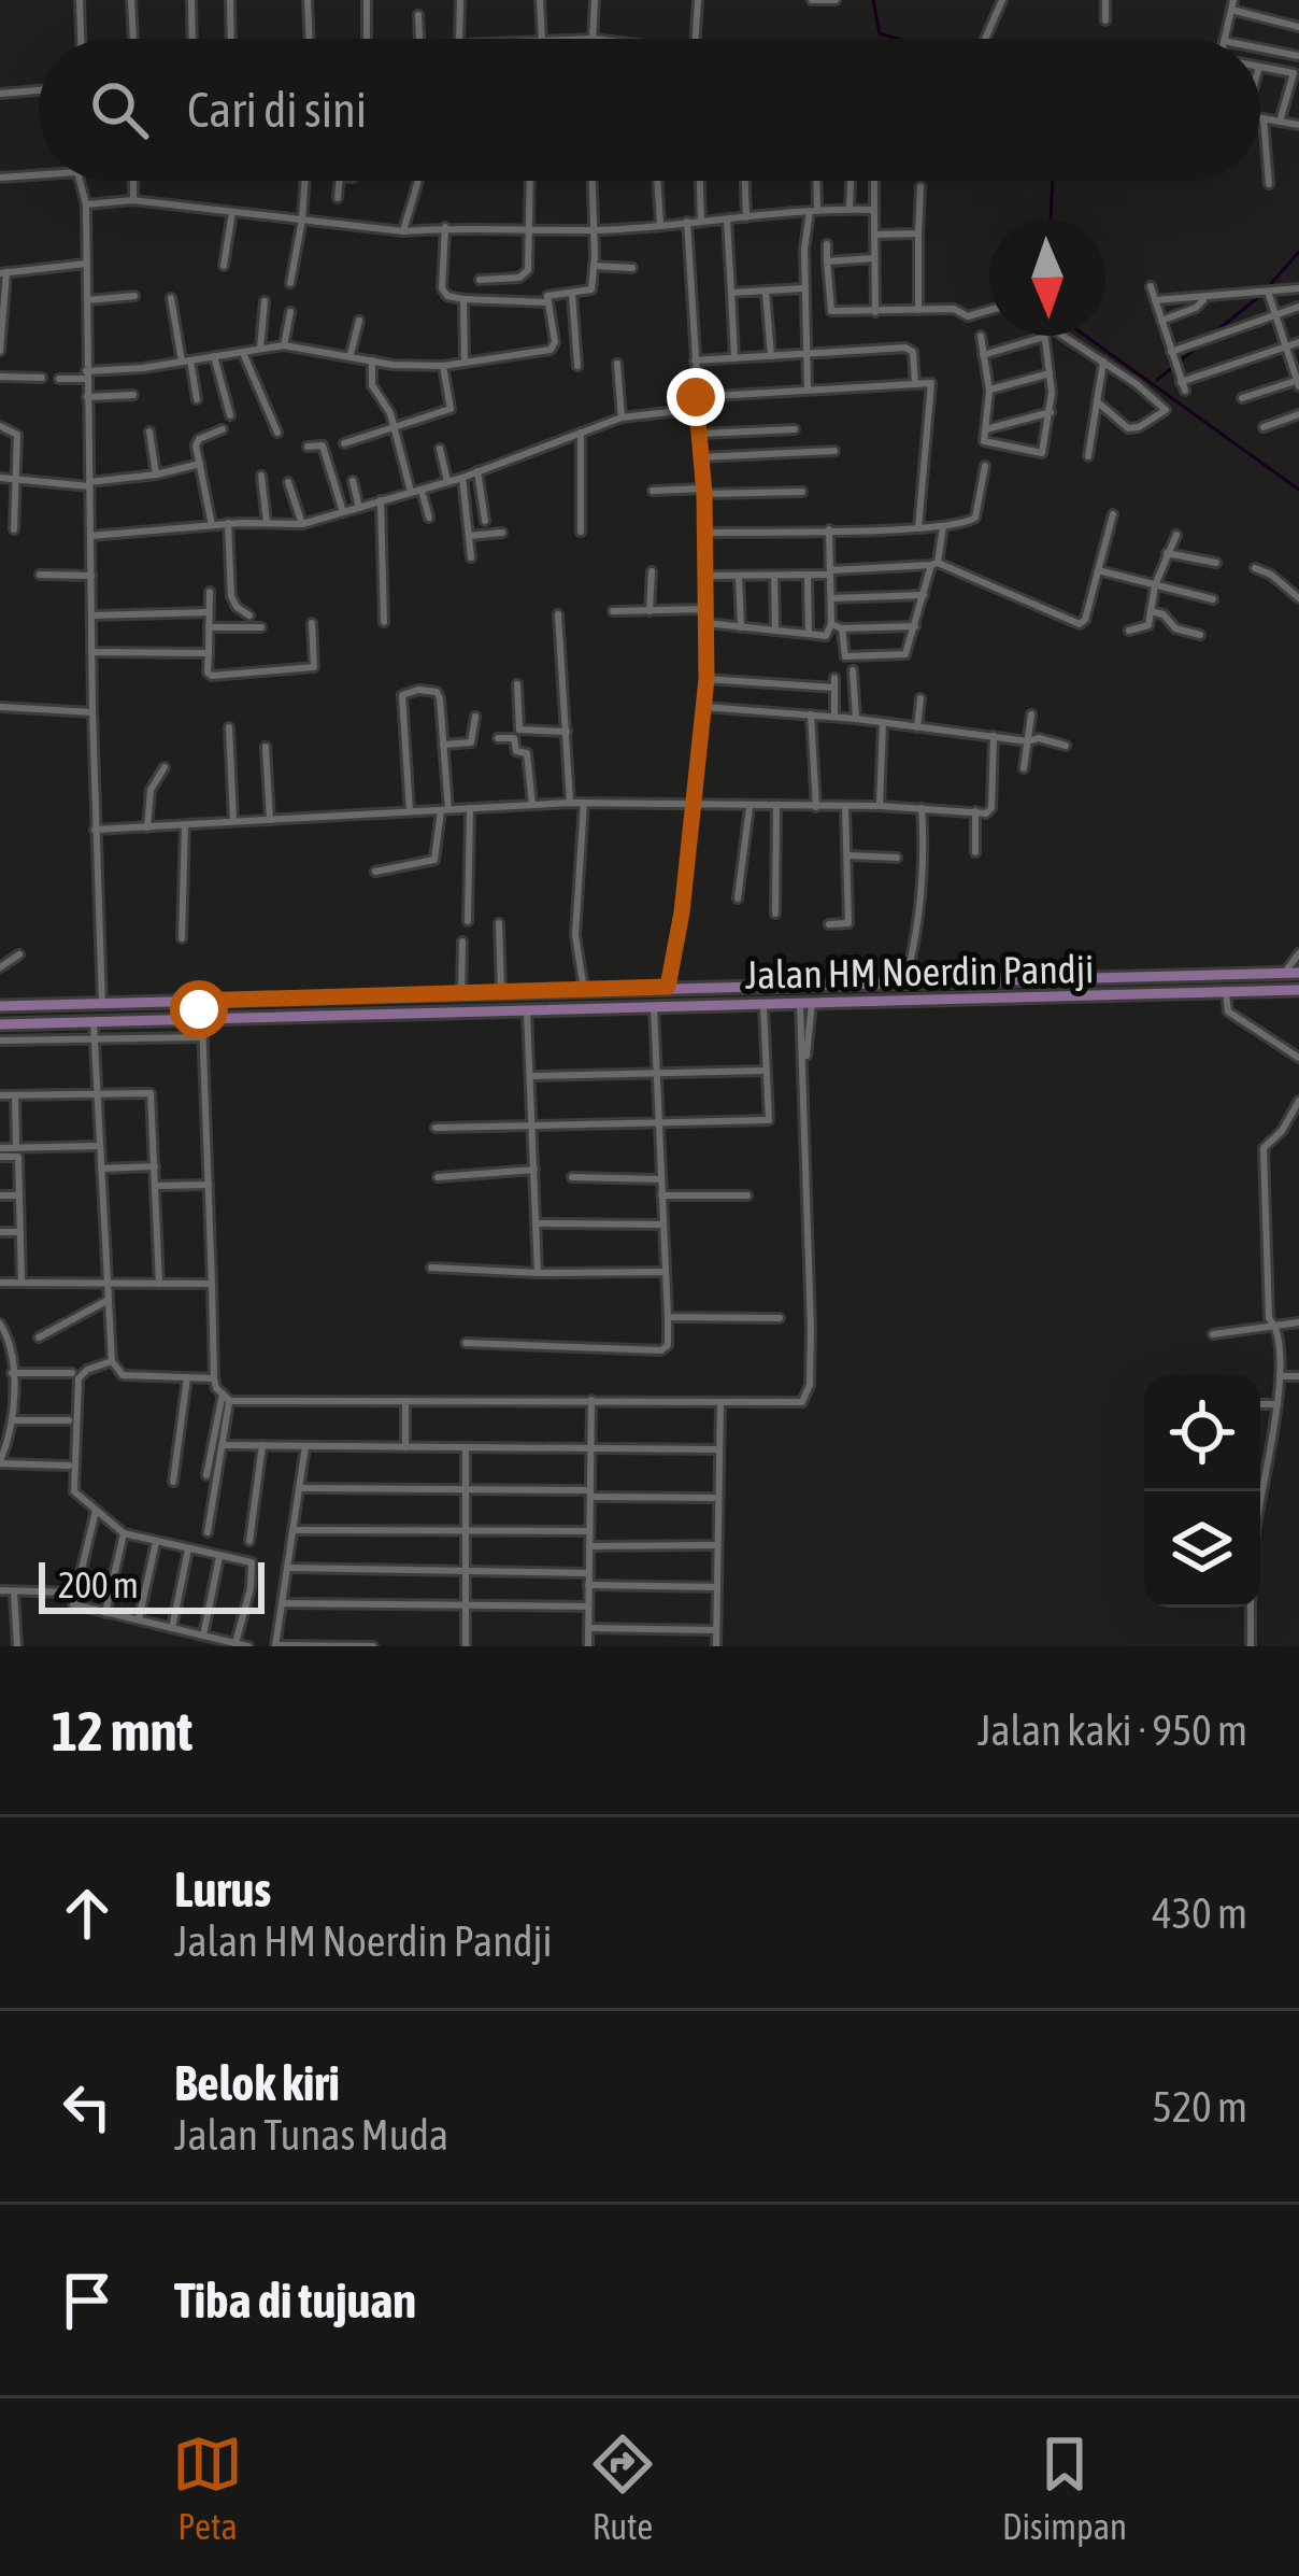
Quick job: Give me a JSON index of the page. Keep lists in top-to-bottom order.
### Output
{
  "streets": {
    "main road": ["Jalan HM Noerdin Pandji"]
  },
  "scale_bar": "200 m",
  "north": "bottom",
  "page": {
    "search": "Cari di sini",
    "scale": "200 m",
    "heading": ["12 mnt", "Jalan kaki · 950 m"],
    "list": [
      ["Lurus", "Jalan HM Noerdin Pandji", "430 m"],
      ["Belok kiri", "Jalan Tunas Muda", "520 m"],
      "Tiba di tujuan"
    ],
    "nav": ["Peta", "Rute", "Disimpan"]
  }
}
